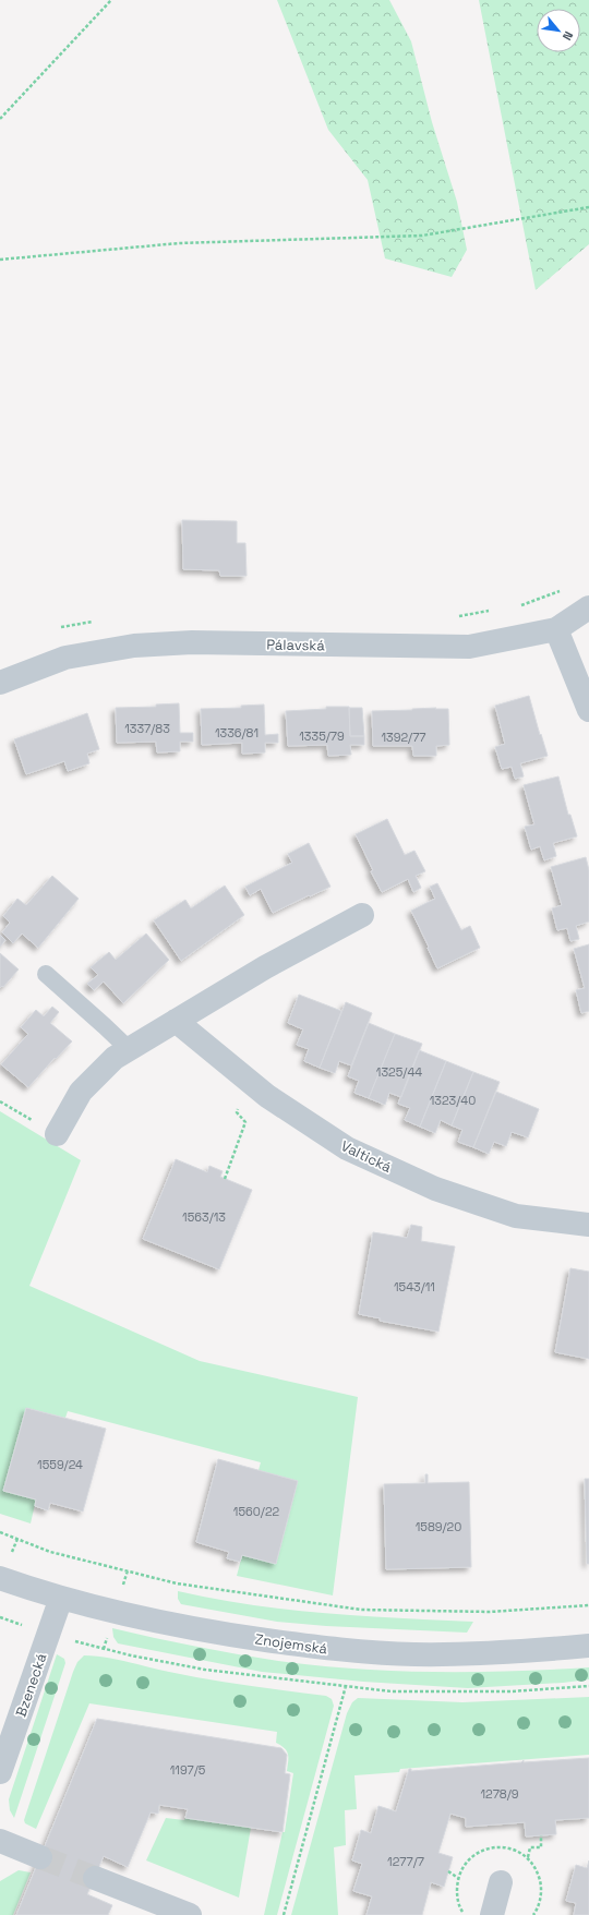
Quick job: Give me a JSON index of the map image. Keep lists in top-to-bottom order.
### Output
{
  "streets": {
    "street": [
      "Pálavská",
      "Valtická",
      "Znojemská",
      "Bzenecká"
    ]
  },
  "crossings": [
    ["Znojemská", "Bzenecká"]
  ],
  "house_numbers": [
    "1337/83",
    "1336/81",
    "1335/79",
    "1392/77",
    "1325/44",
    "1323/40",
    "1563/13",
    "1543/11",
    "1559/24",
    "1560/22",
    "1589/20",
    "1197/5",
    "1278/9",
    "1277/7"
  ],
  "north": "bottom right"
}
